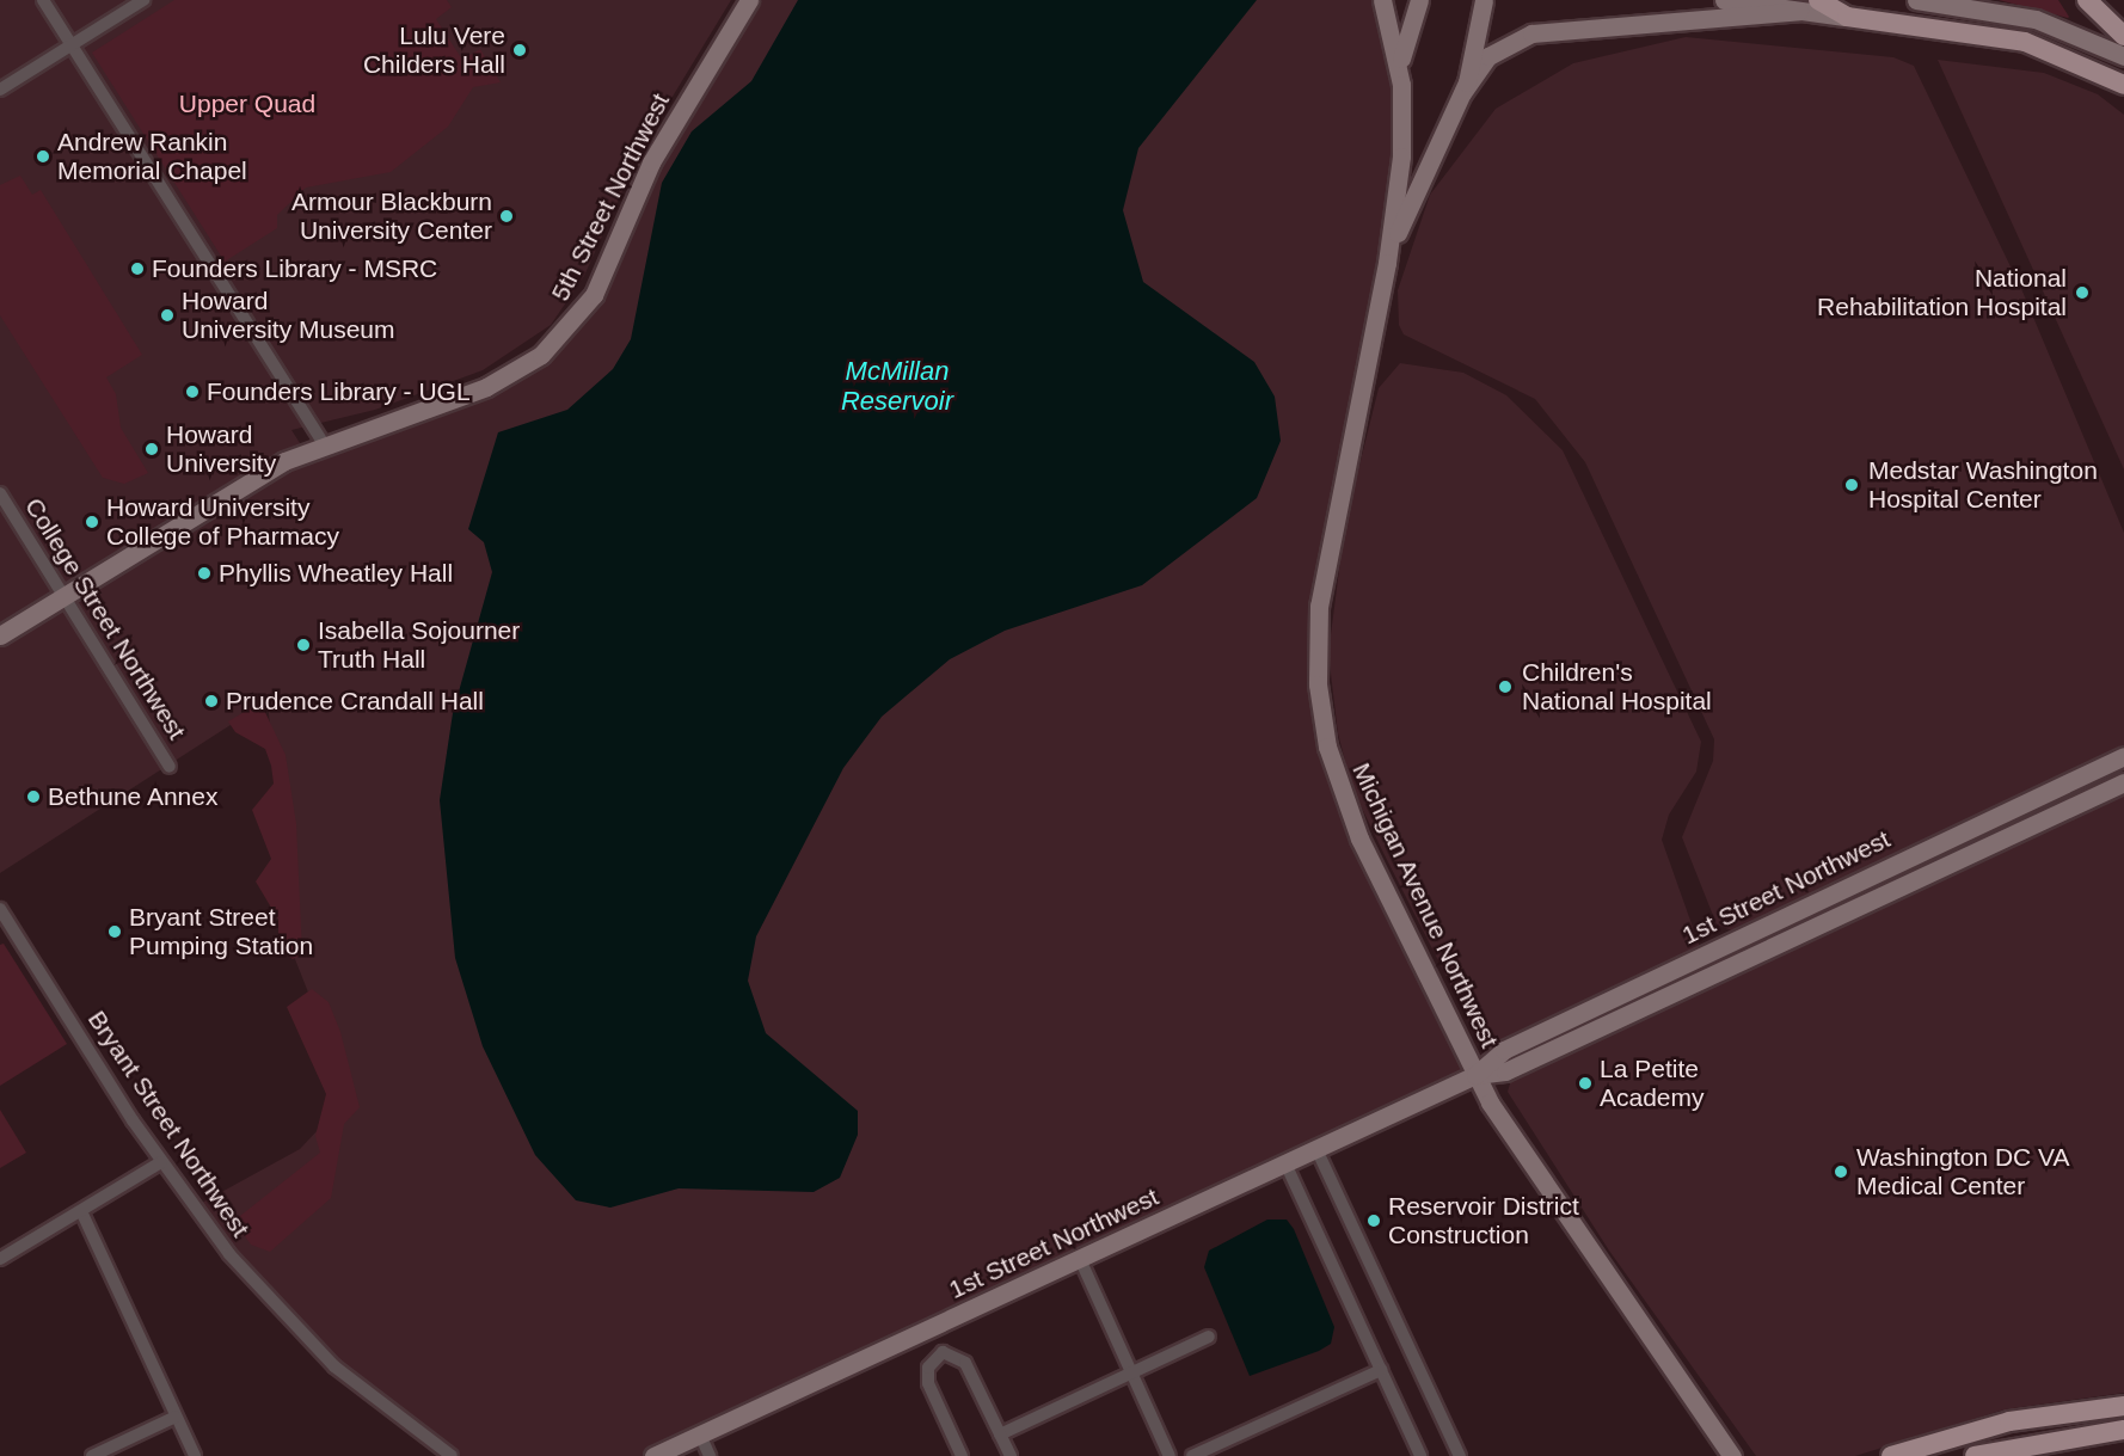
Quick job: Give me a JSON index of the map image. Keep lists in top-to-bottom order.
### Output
{
  "streets": {
    "street": [
      "5th Street Northwest",
      "College Street Northwest",
      "1st Street Northwest",
      "Michigan Avenue Northwest",
      "Bryant Street Northwest"
    ]
  },
  "crossings": [
    ["5th Street Northwest", "College Street Northwest"],
    ["1st Street Northwest", "Michigan Avenue Northwest"]
  ],
  "water": ["McMillan Reservoir"],
  "parks": ["Upper Quad"],
  "places": [
    "Lulu Vere Childers Hall",
    "Andrew Rankin Memorial Chapel",
    "Armour Blackburn University Center",
    "Founders Library - MSRC",
    "National Rehabilitation Hospital",
    "Howard University Museum",
    "Founders Library - UGL",
    "Howard University",
    "Medstar Washington Hospital Center",
    "Howard University College of Pharmacy",
    "Phyllis Wheatley Hall",
    "Isabella Sojourner Truth Hall",
    "Children's National Hospital",
    "Prudence Crandall Hall",
    "Bethune Annex",
    "Bryant Street Pumping Station",
    "La Petite Academy",
    "Washington DC VA Medical Center",
    "Reservoir District Construction"
  ]
}
